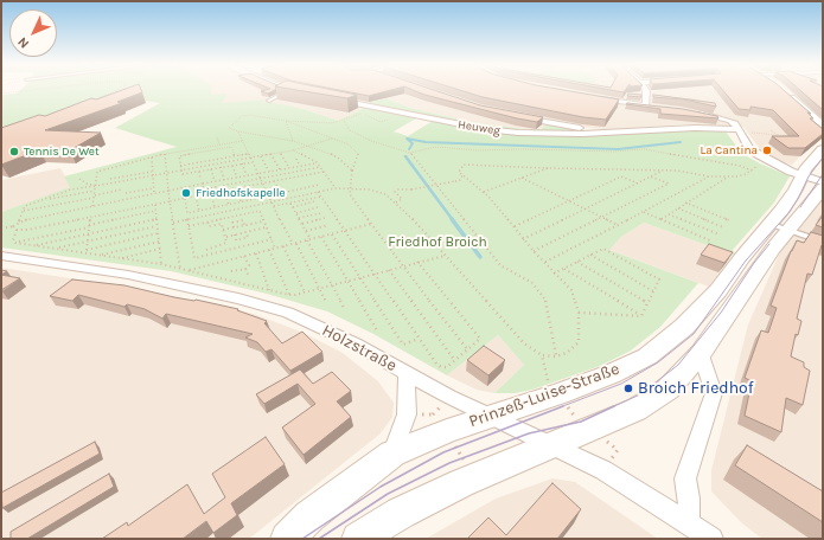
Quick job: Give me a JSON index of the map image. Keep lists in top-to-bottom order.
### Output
{
  "streets": {
    "main road": ["Prinzeß-Luise-Straße"],
    "street": ["Heuweg", "Holzstraße"]
  },
  "crossings": [
    ["Holzstraße", "Prinzeß-Luise-Straße"]
  ],
  "parks": ["Friedhof Broich"],
  "places": [
    "La Cantina",
    "Tennis De Wet",
    "Friedhofskapelle",
    "Broich Friedhof"
  ],
  "north": "bottom left"
}
